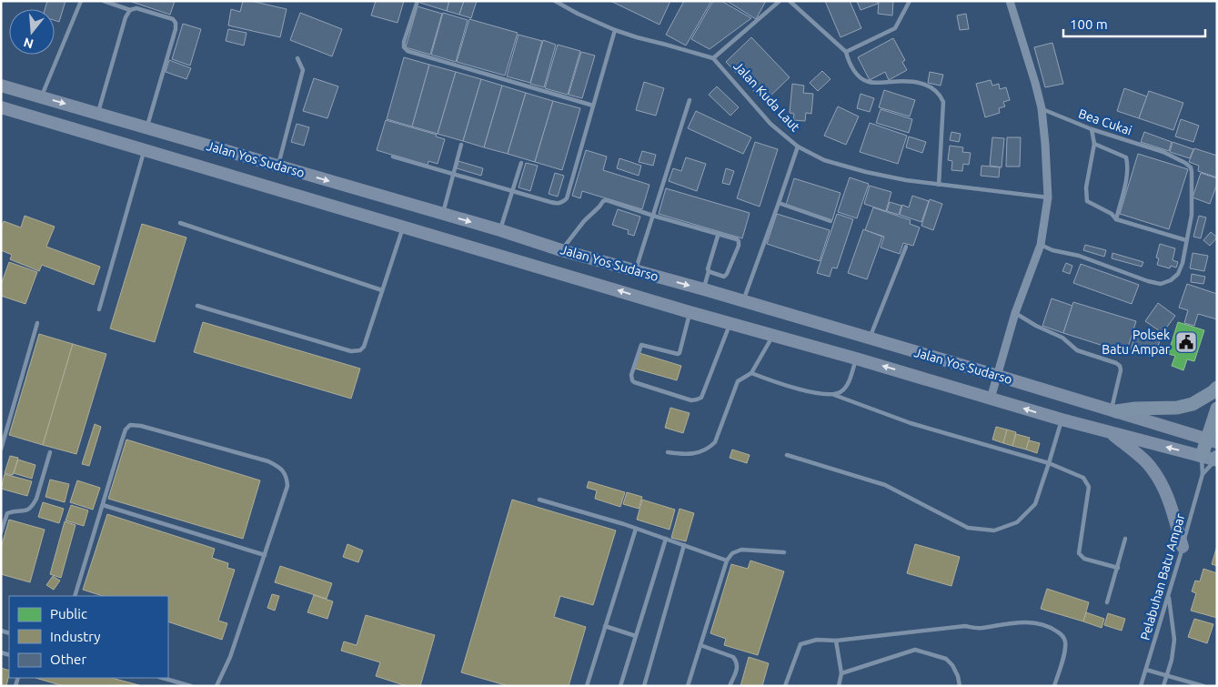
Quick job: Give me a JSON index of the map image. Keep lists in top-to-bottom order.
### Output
{
  "streets": {
    "main road": ["Jalan Yos Sudarso"],
    "lane": ["Jalan Kuda Laut", "Bea Cukai", "Pelabuhan Batu Ampar"]
  },
  "crossings": [
    ["Jalan Yos Sudarso", "Pelabuhan Batu Ampar"]
  ],
  "places": {
    "public building": ["Polsek Batu Ampar"]
  },
  "legend": ["Public", "Industry", "Other"],
  "scale_bar": "100 m",
  "north": "bottom"
}
